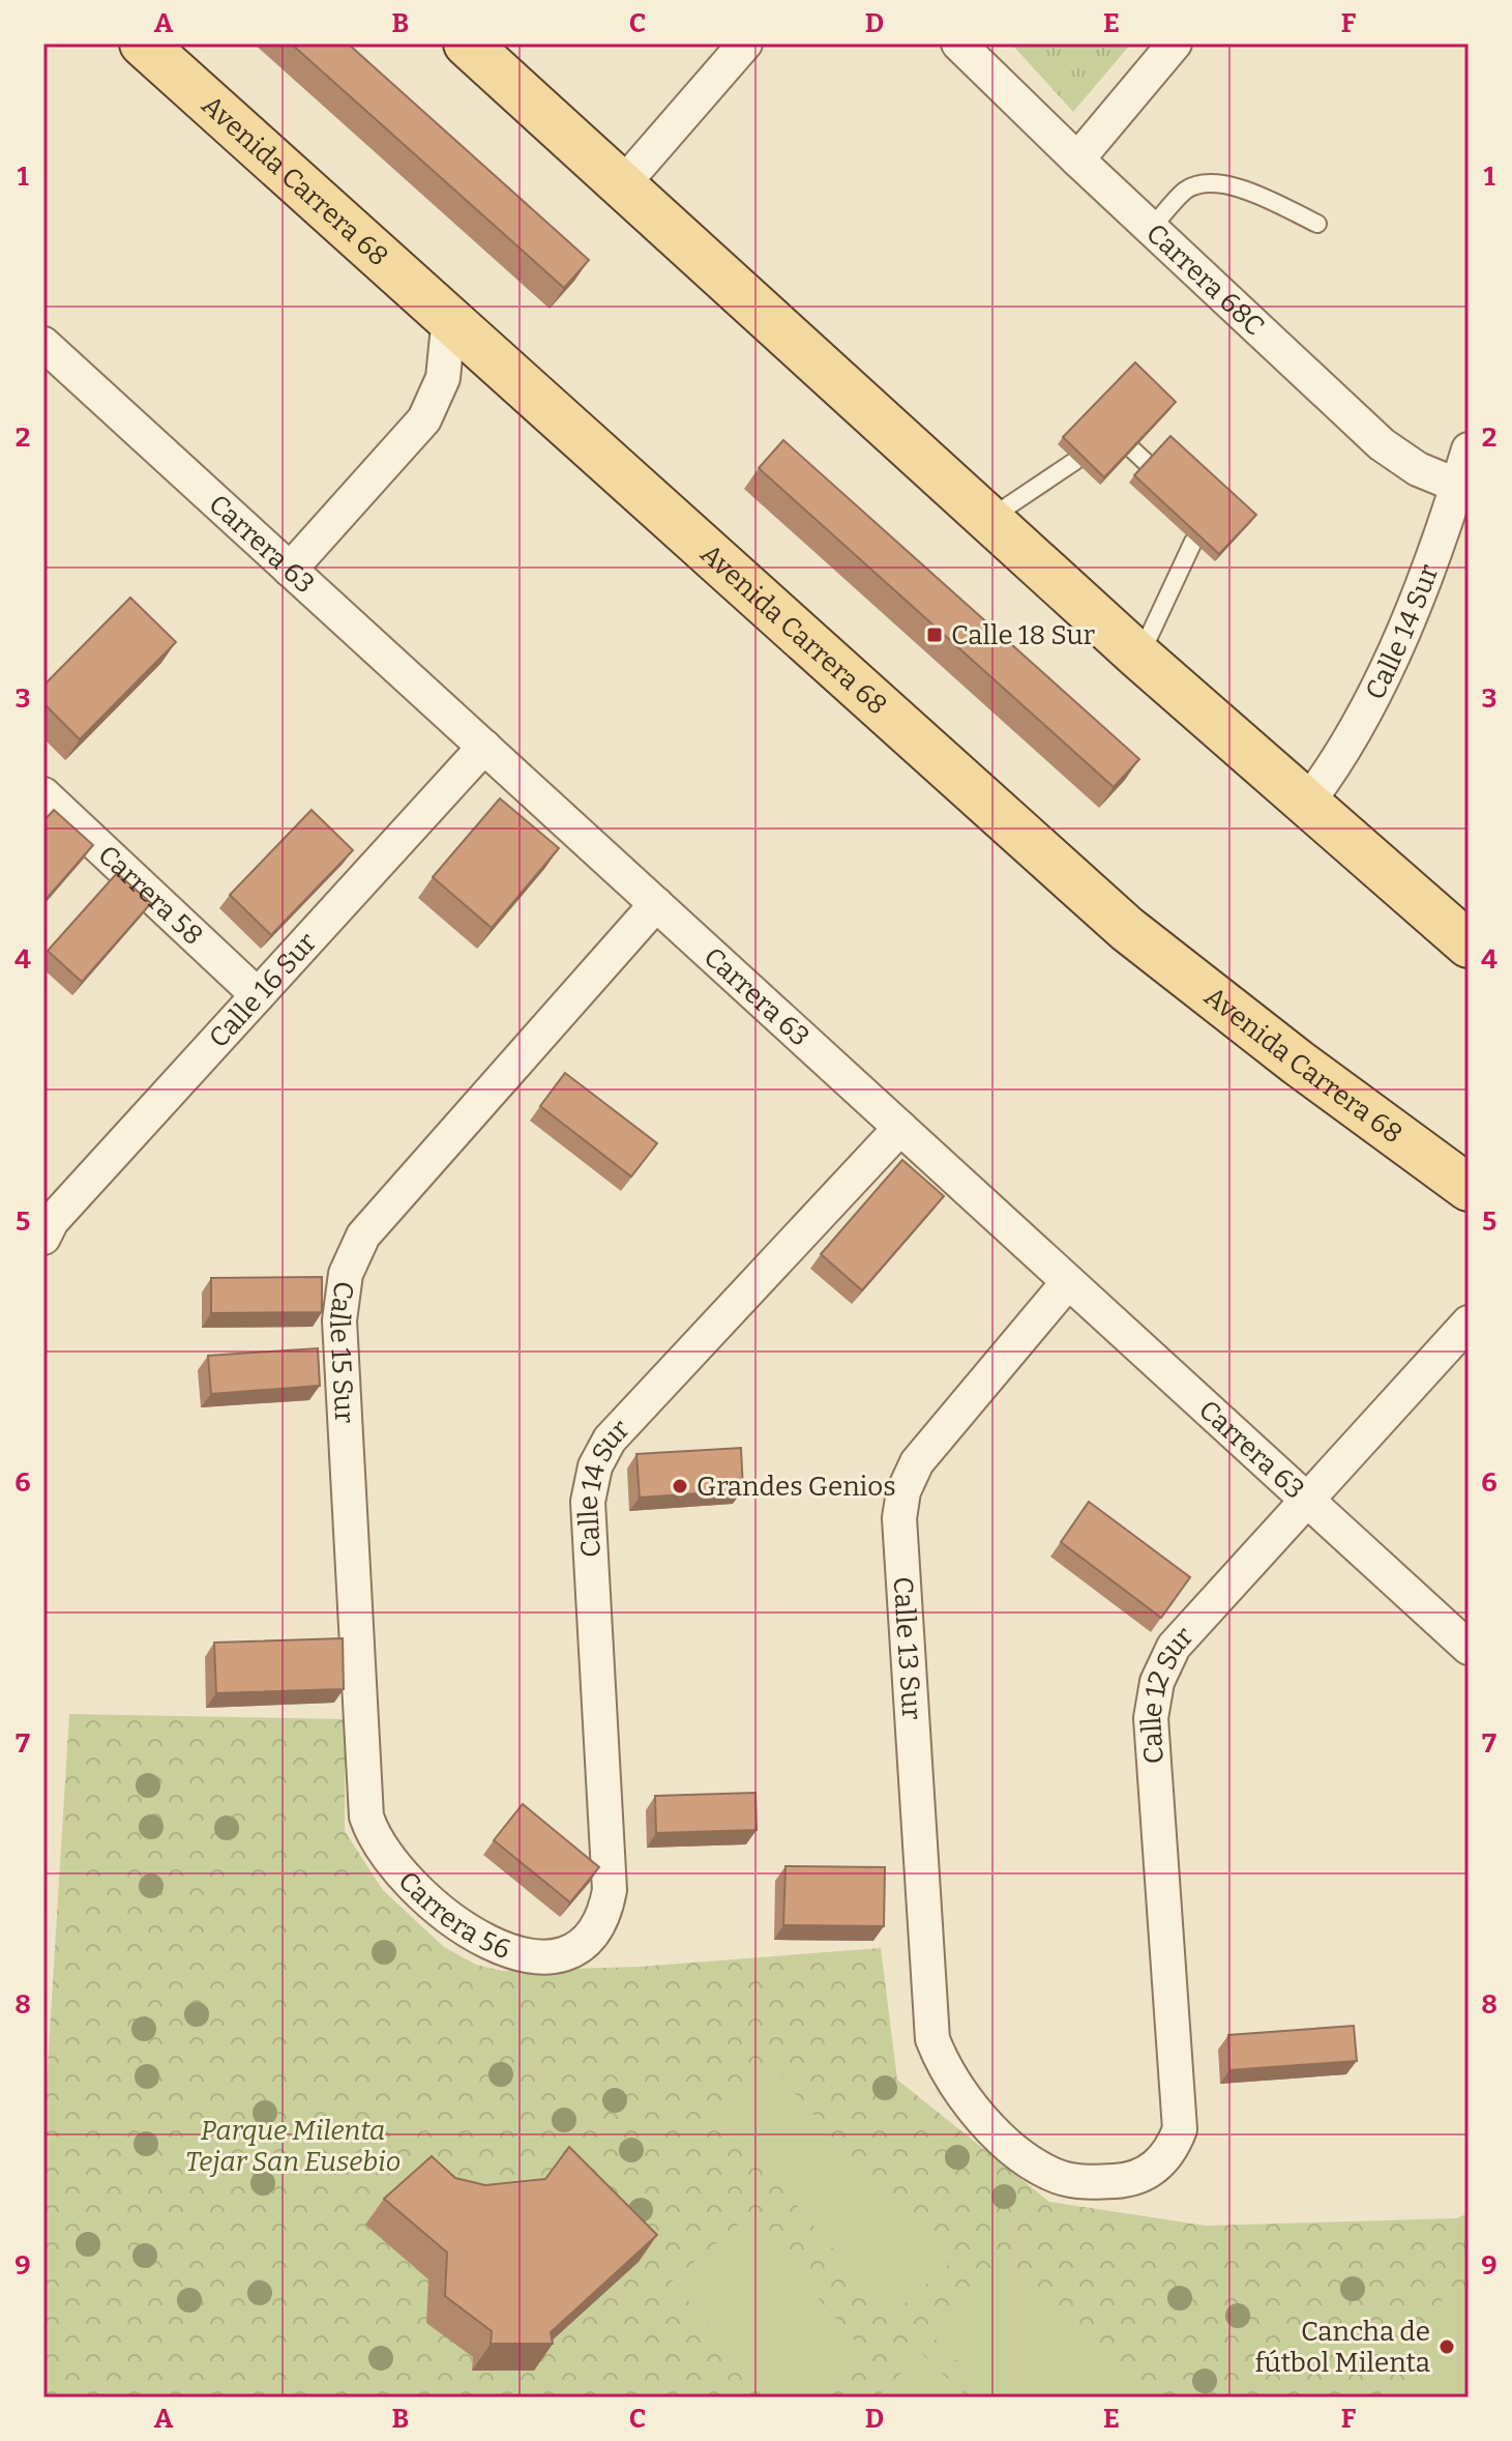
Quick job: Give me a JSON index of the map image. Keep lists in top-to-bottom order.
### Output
{
  "streets": {
    "main road": ["Avenida Carrera 68"],
    "street": [
      "Carrera 68C",
      "Carrera 63",
      "Calle 14 Sur",
      "Carrera 58",
      "Calle 16 Sur",
      "Calle 15 Sur",
      "Calle 13 Sur",
      "Calle 12 Sur",
      "Carrera 56"
    ]
  },
  "crossings": [
    ["Carrera 68C", "Calle 14 Sur"],
    ["Carrera 63", "Calle 14 Sur"],
    ["Carrera 63", "Calle 16 Sur"],
    ["Carrera 63", "Calle 15 Sur"],
    ["Carrera 63", "Calle 13 Sur"],
    ["Carrera 63", "Calle 12 Sur"],
    ["Calle 14 Sur", "Carrera 56"],
    ["Carrera 58", "Calle 16 Sur"],
    ["Calle 15 Sur", "Carrera 56"],
    ["Calle 13 Sur", "Calle 12 Sur"]
  ],
  "parks": ["Parque Milenta Tejar San Eusebio"],
  "places": {
    "transit": ["Calle 18 Sur"],
    "other": ["Grandes Genios", "Cancha de fútbol Milenta"]
  },
  "grid": {
    "columns": [
      "A",
      "B",
      "C",
      "D",
      "E",
      "F"
    ],
    "rows": [
      "1",
      "2",
      "3",
      "4",
      "5",
      "6",
      "7",
      "8",
      "9"
    ]
  }
}
